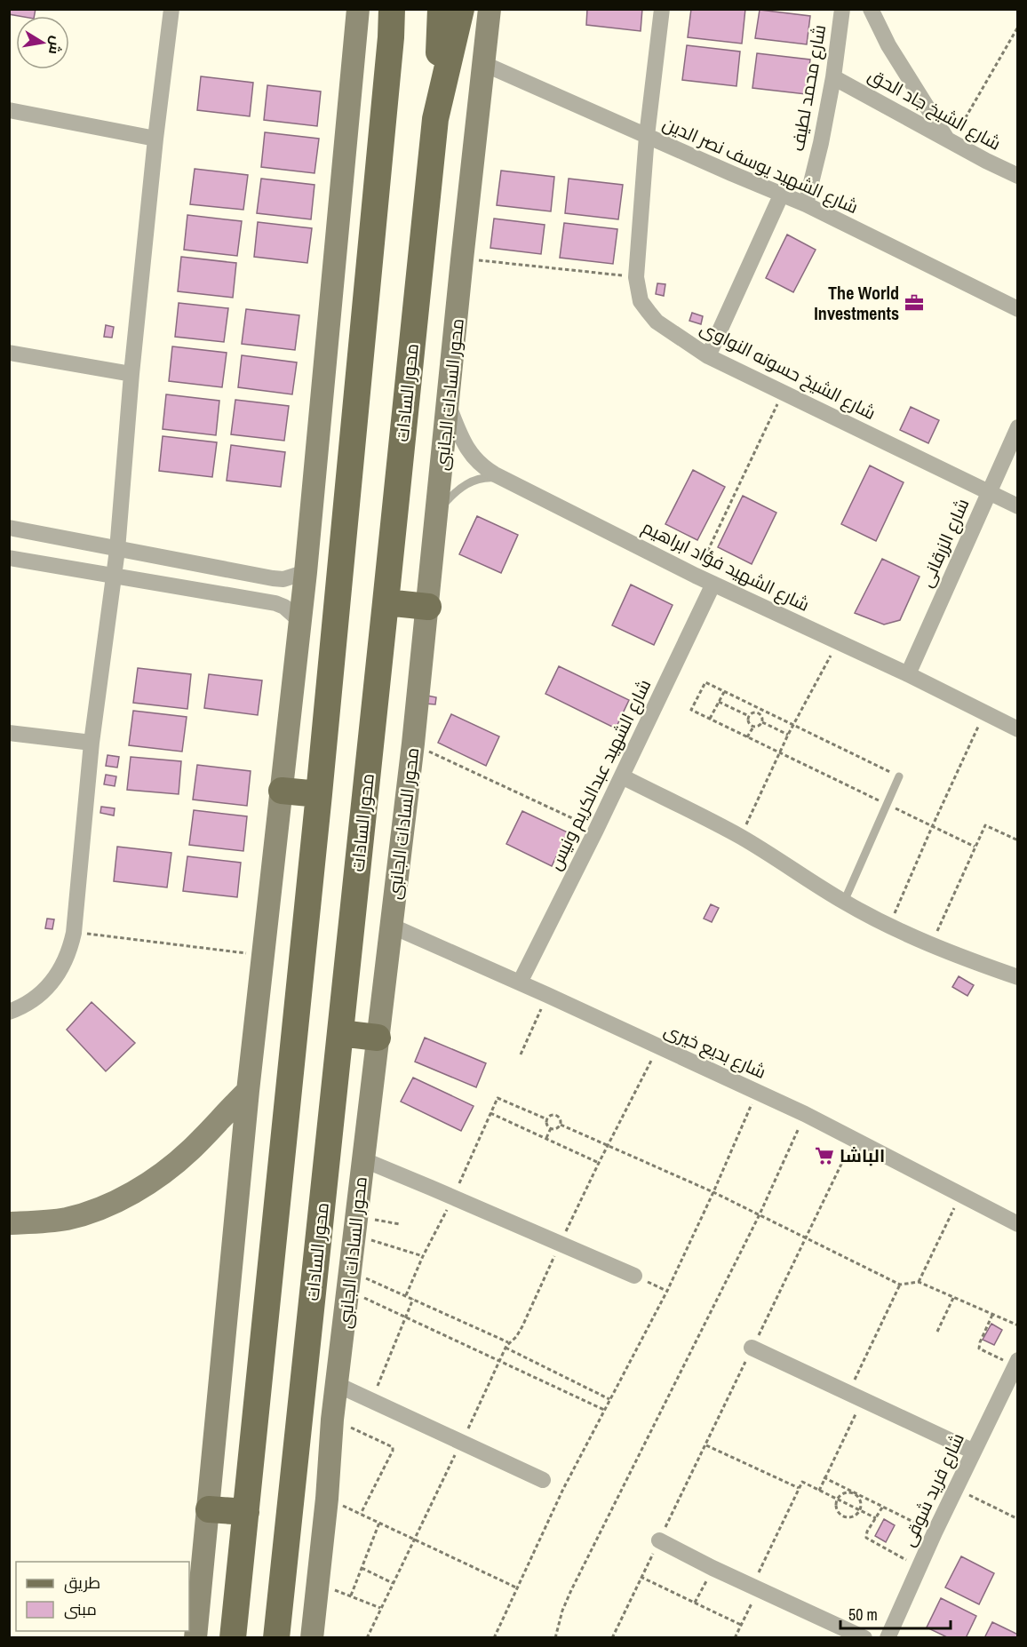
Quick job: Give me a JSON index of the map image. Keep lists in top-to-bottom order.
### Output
{
  "streets": {
    "main road": ["محور السادات"],
    "street": [
      "شارع محمد لطيف",
      "شارع الشيخ جاد الحق",
      "شارع الشهيد يوسف نصر الدين",
      "شارع الشيخ حسونه النواوى",
      "محور السادات الجانبى",
      "شارع الزرقانى",
      "شارع الشهيد فؤاد ابراهيم",
      "شارع الشهيد عبدالكريم ونيس",
      "شارع بديع خيرى",
      "شارع فريد شوقى"
    ]
  },
  "crossings": [
    ["شارع محمد لطيف", "شارع الشيخ جاد الحق"],
    ["شارع محمد لطيف", "شارع الشهيد يوسف نصر الدين"],
    ["شارع الشهيد يوسف نصر الدين", "شارع الشيخ حسونه النواوى"],
    ["شارع الشهيد يوسف نصر الدين", "محور السادات الجانبى"],
    ["شارع الشيخ حسونه النواوى", "شارع الزرقانى"],
    ["محور السادات الجانبى", "شارع الشهيد فؤاد ابراهيم"],
    ["محور السادات الجانبى", "شارع بديع خيرى"],
    ["شارع الزرقانى", "شارع الشهيد فؤاد ابراهيم"],
    ["شارع الشهيد فؤاد ابراهيم", "شارع الشهيد عبدالكريم ونيس"],
    ["شارع الشهيد عبدالكريم ونيس", "شارع بديع خيرى"]
  ],
  "places": {
    "office": ["The World Investments"],
    "supermarket": ["الباشا"]
  },
  "legend": ["طريق", "مبنى"],
  "scale_bar": "50 m",
  "north": "right"
}
